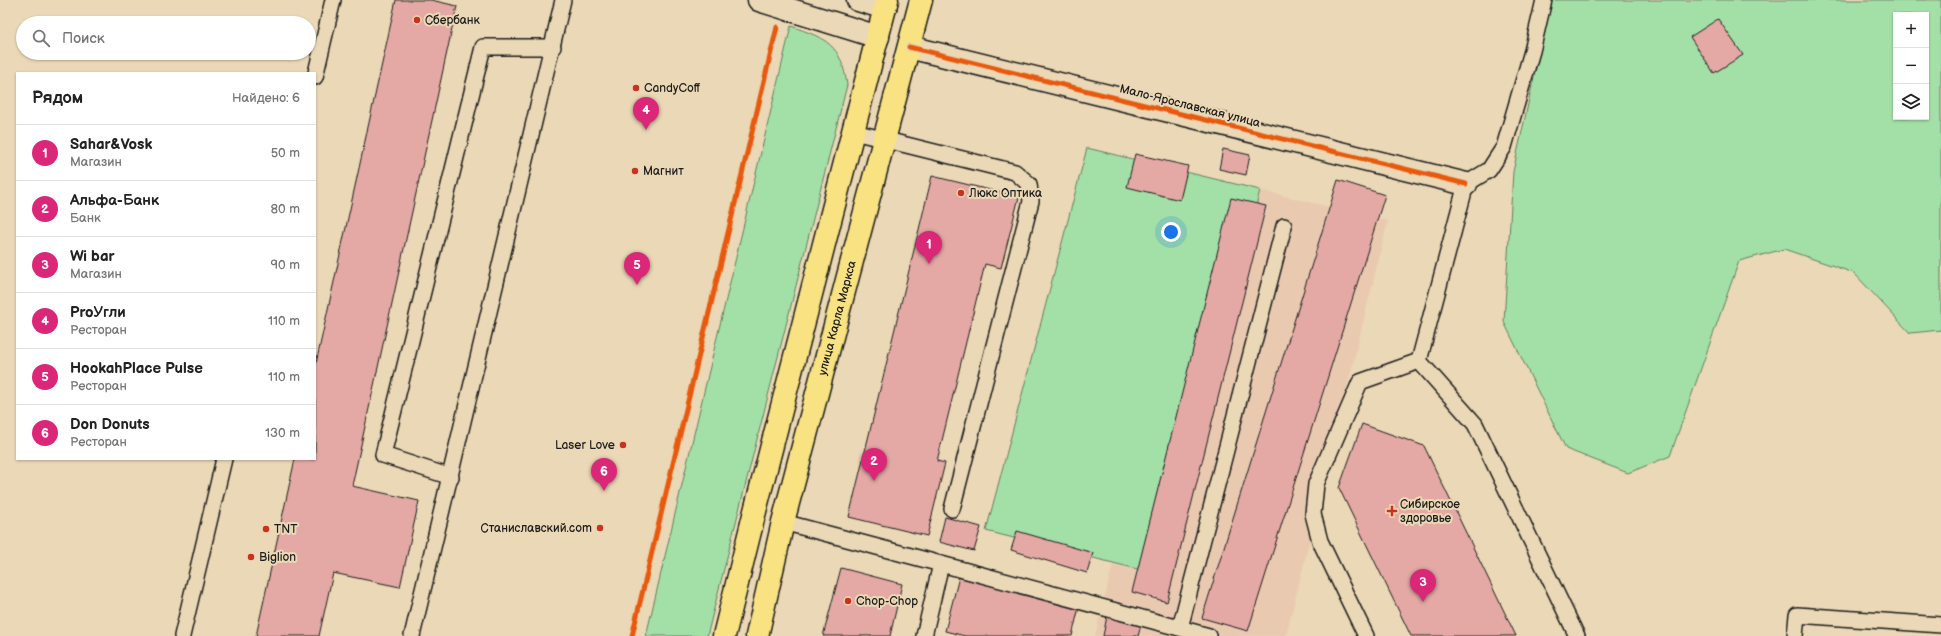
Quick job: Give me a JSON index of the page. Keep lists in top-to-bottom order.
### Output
{
  "streets": {
    "main road": ["улица Карла Маркса"],
    "street": ["Мало-Ярославская улица"]
  },
  "crossings": [
    ["Мало-Ярославская улица", "улица Карла Маркса"]
  ],
  "places": {
    "other": [
      "Сбербанк",
      "CandyCoff",
      "Магнит",
      "Люкс Оптика",
      "Laser Love",
      "Станиславский.com",
      "TNT",
      "Biglion",
      "Chop-Chop"
    ],
    "health": ["Сибирское здоровье"]
  },
  "page": {
    "map_buttons": ["+", "−"],
    "search": "Поиск",
    "heading": ["Рядом", "Найдено: 6"],
    "pins": [
      "4",
      "1",
      "5",
      "2",
      "6",
      "3"
    ],
    "list": [
      {
        "mark": "1",
        "name": "Sahar&Vosk",
        "note": "Магазин",
        "value": "50 m"
      },
      {
        "mark": "2",
        "name": "Альфа-Банк",
        "note": "Банк",
        "value": "80 m"
      },
      {
        "mark": "3",
        "name": "Wi bar",
        "note": "Магазин",
        "value": "90 m"
      },
      {
        "mark": "4",
        "name": "ProУгли",
        "note": "Ресторан",
        "value": "110 m"
      },
      {
        "mark": "5",
        "name": "HookahPlace Pulse",
        "note": "Ресторан",
        "value": "110 m"
      },
      {
        "mark": "6",
        "name": "Don Donuts",
        "note": "Ресторан",
        "value": "130 m"
      }
    ]
  }
}
